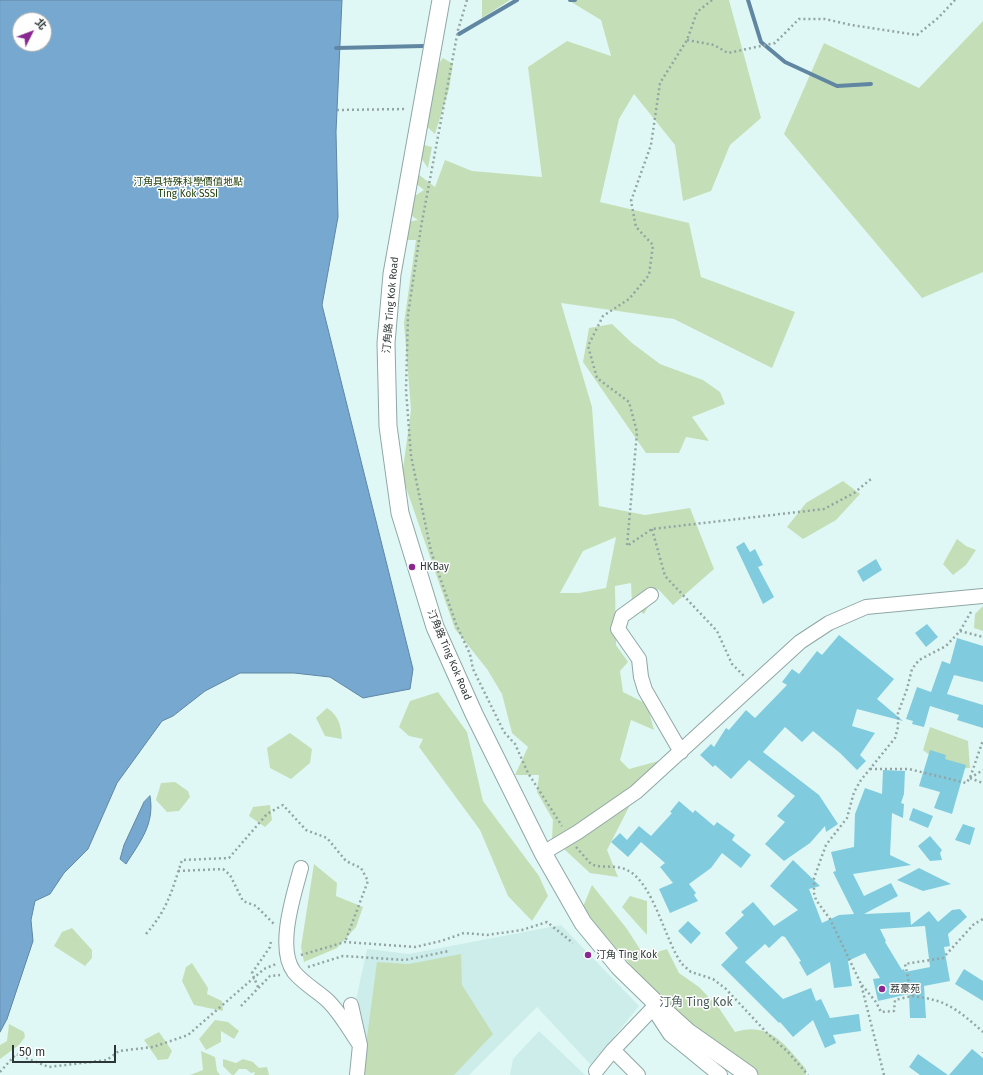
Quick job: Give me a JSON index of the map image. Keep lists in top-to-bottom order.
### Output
{
  "streets": {
    "main road": ["汀角路 Ting Kok Road"]
  },
  "districts": ["汀角 Ting Kok"],
  "parks": ["汀角具特殊科學價值地點 Ting Kok SSSI"],
  "places": ["HKBay", "汀角 Ting Kok", "荔豪苑"],
  "scale_bar": "50 m",
  "north": "top right"
}
